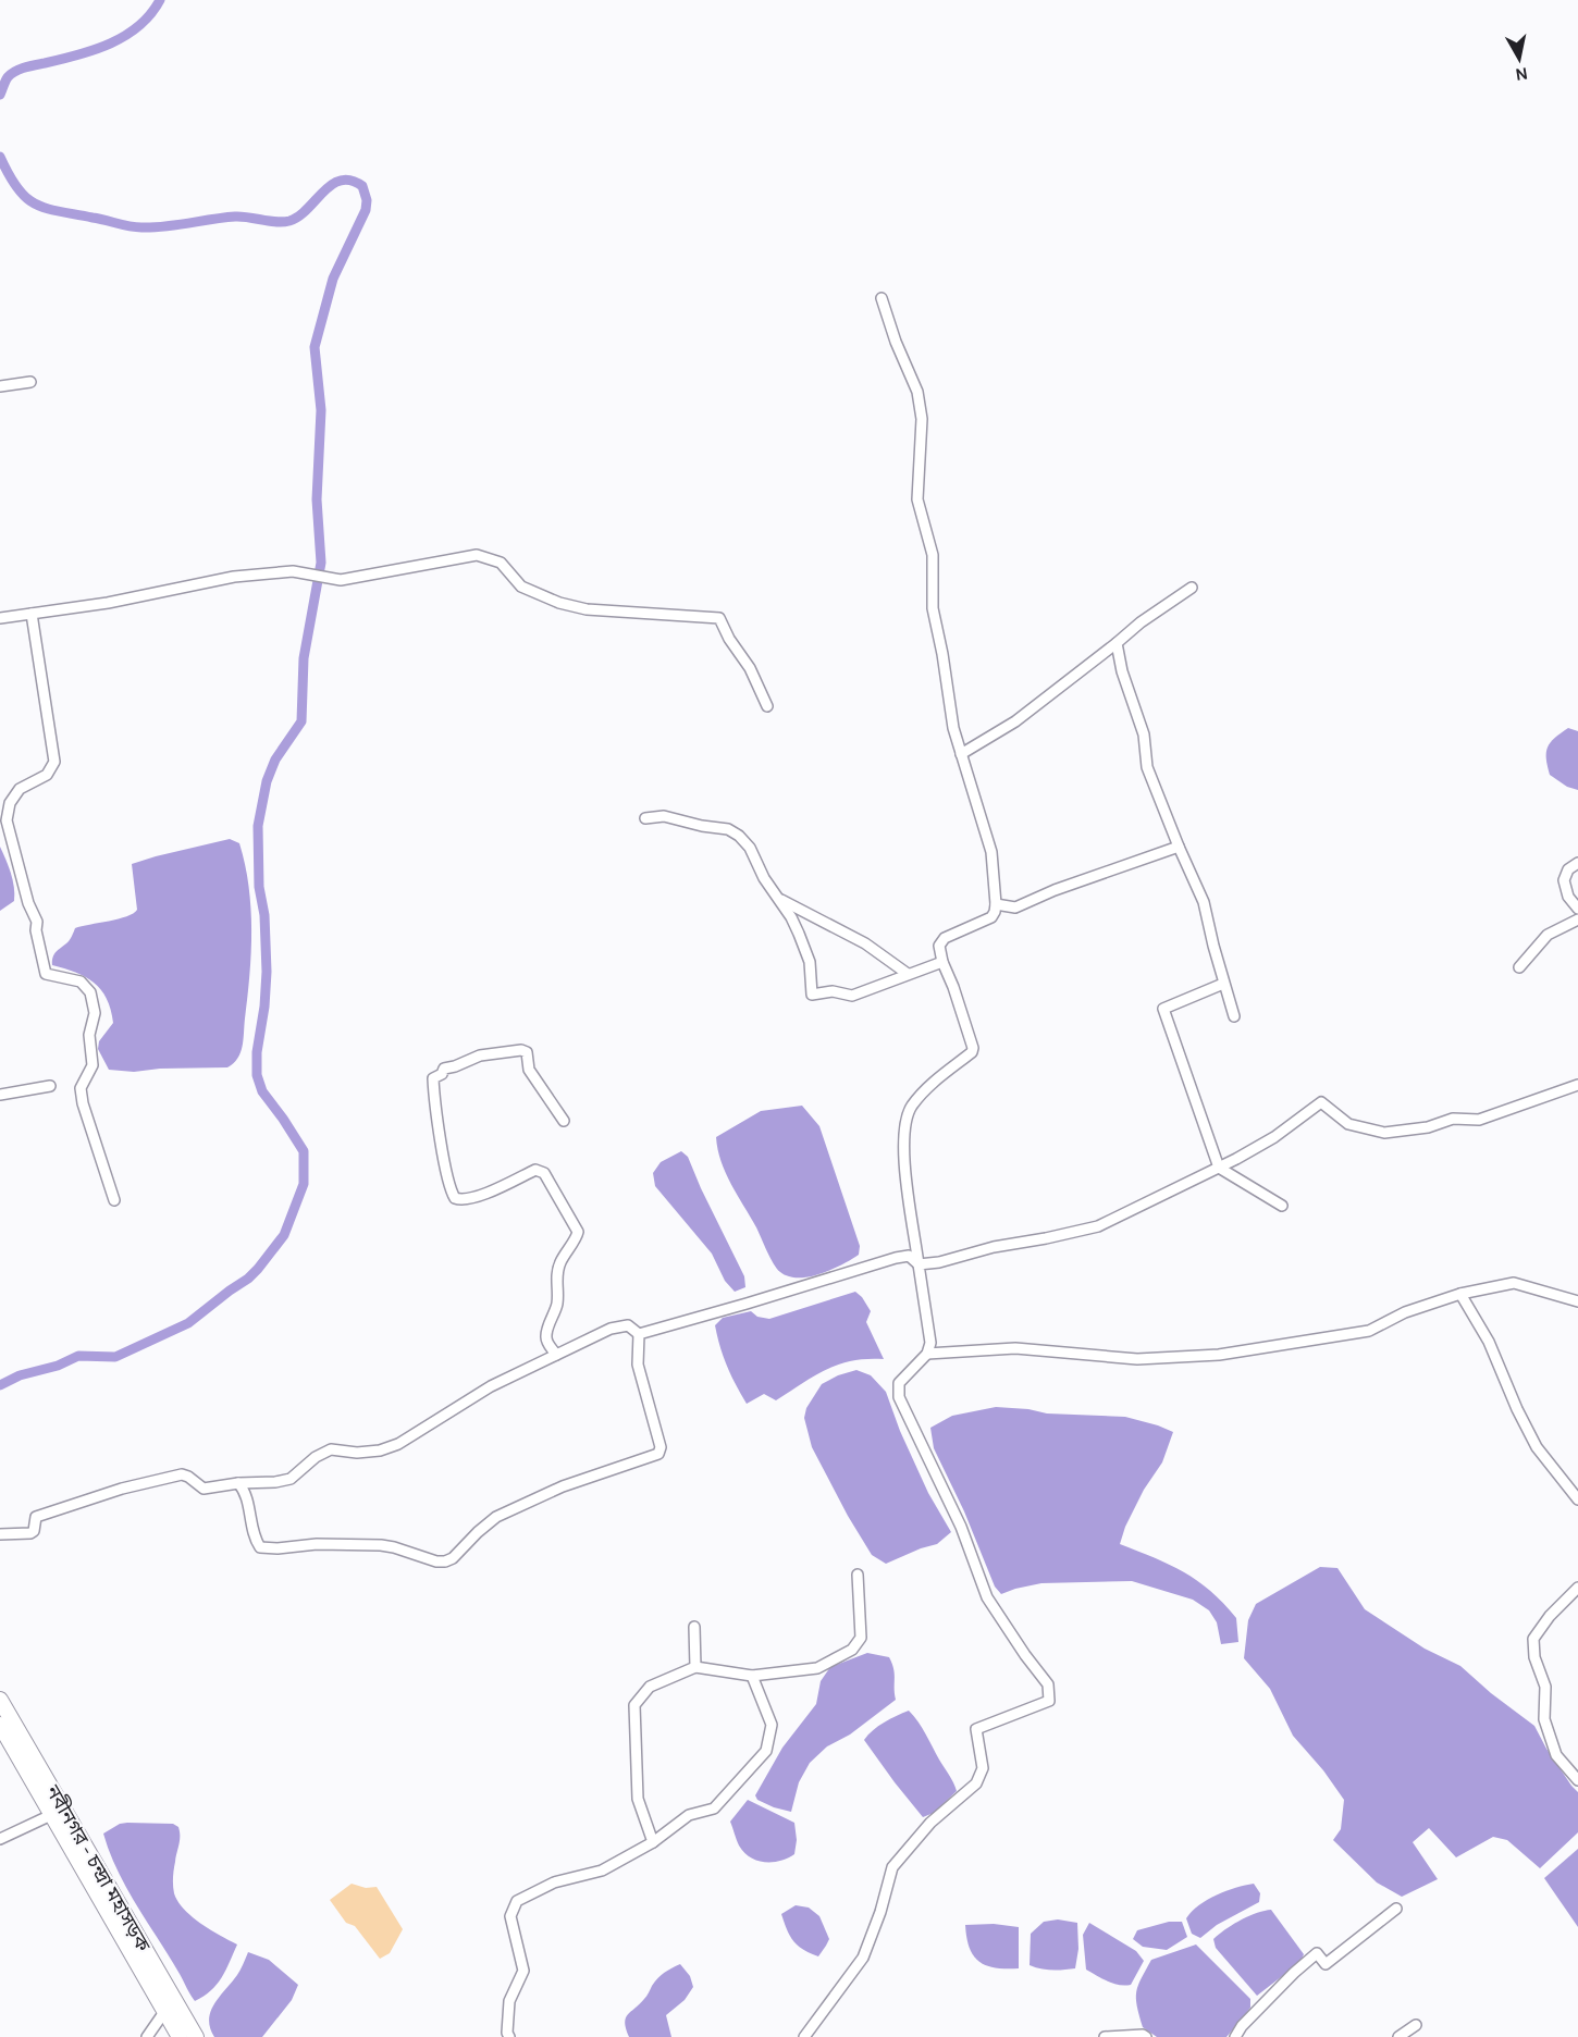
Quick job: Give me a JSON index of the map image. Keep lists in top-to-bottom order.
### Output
{
  "streets": {
    "highway": ["নবীনগর - চন্দ্রা মহাসড়ক"]
  },
  "north": "bottom"
}
